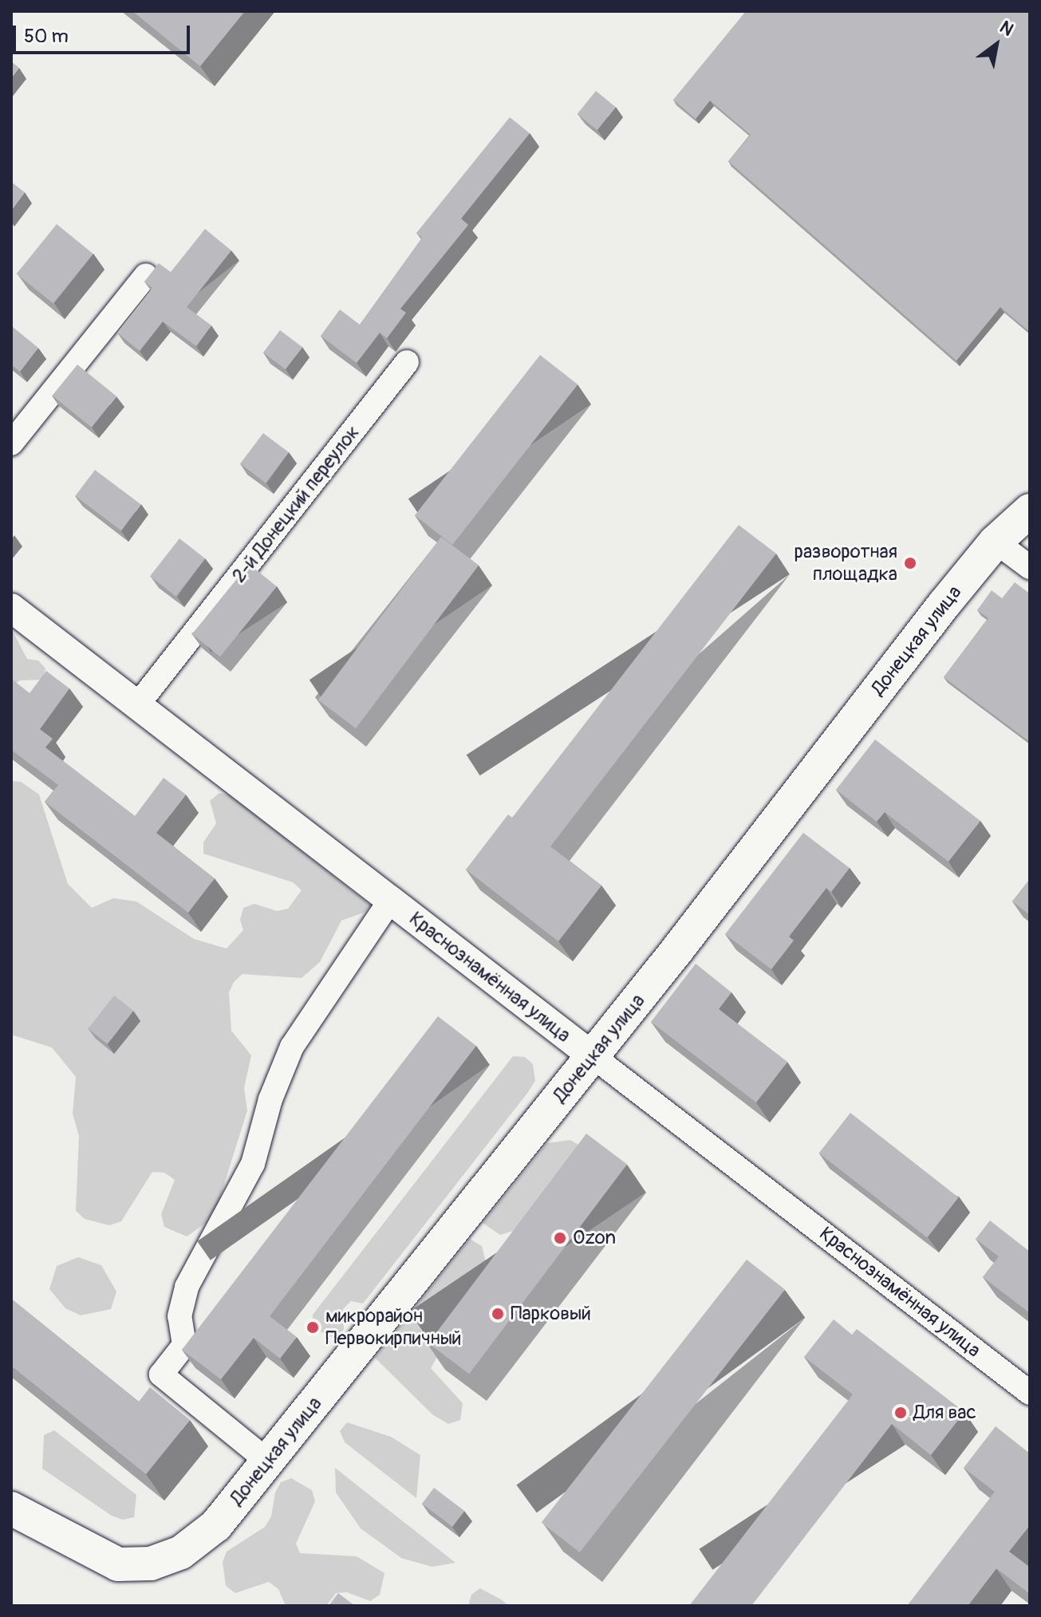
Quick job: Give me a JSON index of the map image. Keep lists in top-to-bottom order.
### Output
{
  "streets": {
    "main road": ["Донецкая улица"],
    "street": ["2-й Донецкий переулок", "Краснознамённая улица"]
  },
  "crossings": [
    ["2-й Донецкий переулок", "Краснознамённая улица"],
    ["Донецкая улица", "Краснознамённая улица"]
  ],
  "places": [
    "разворотная площадка",
    "Ozon",
    "Парковый",
    "микрорайон Первокирпичный",
    "Для вас"
  ],
  "scale_bar": "50 m",
  "north": "top right"
}
